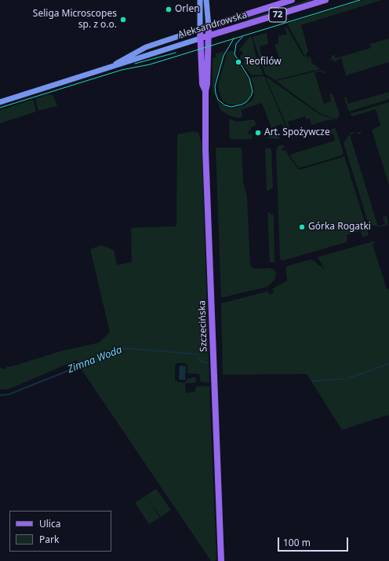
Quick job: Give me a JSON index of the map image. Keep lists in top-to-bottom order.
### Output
{
  "streets": {
    "main road": ["72", "Aleksandrowska", "Szczecińska"]
  },
  "crossings": [
    ["Aleksandrowska", "Szczecińska"]
  ],
  "water": ["Zimna Woda"],
  "places": [
    "Orlen",
    "Seliga Microscopes sp. z o.o.",
    "Teofilów",
    "Art. Spożywcze",
    "Górka Rogatki"
  ],
  "legend": ["Ulica", "Park"],
  "scale_bar": "100 m"
}
